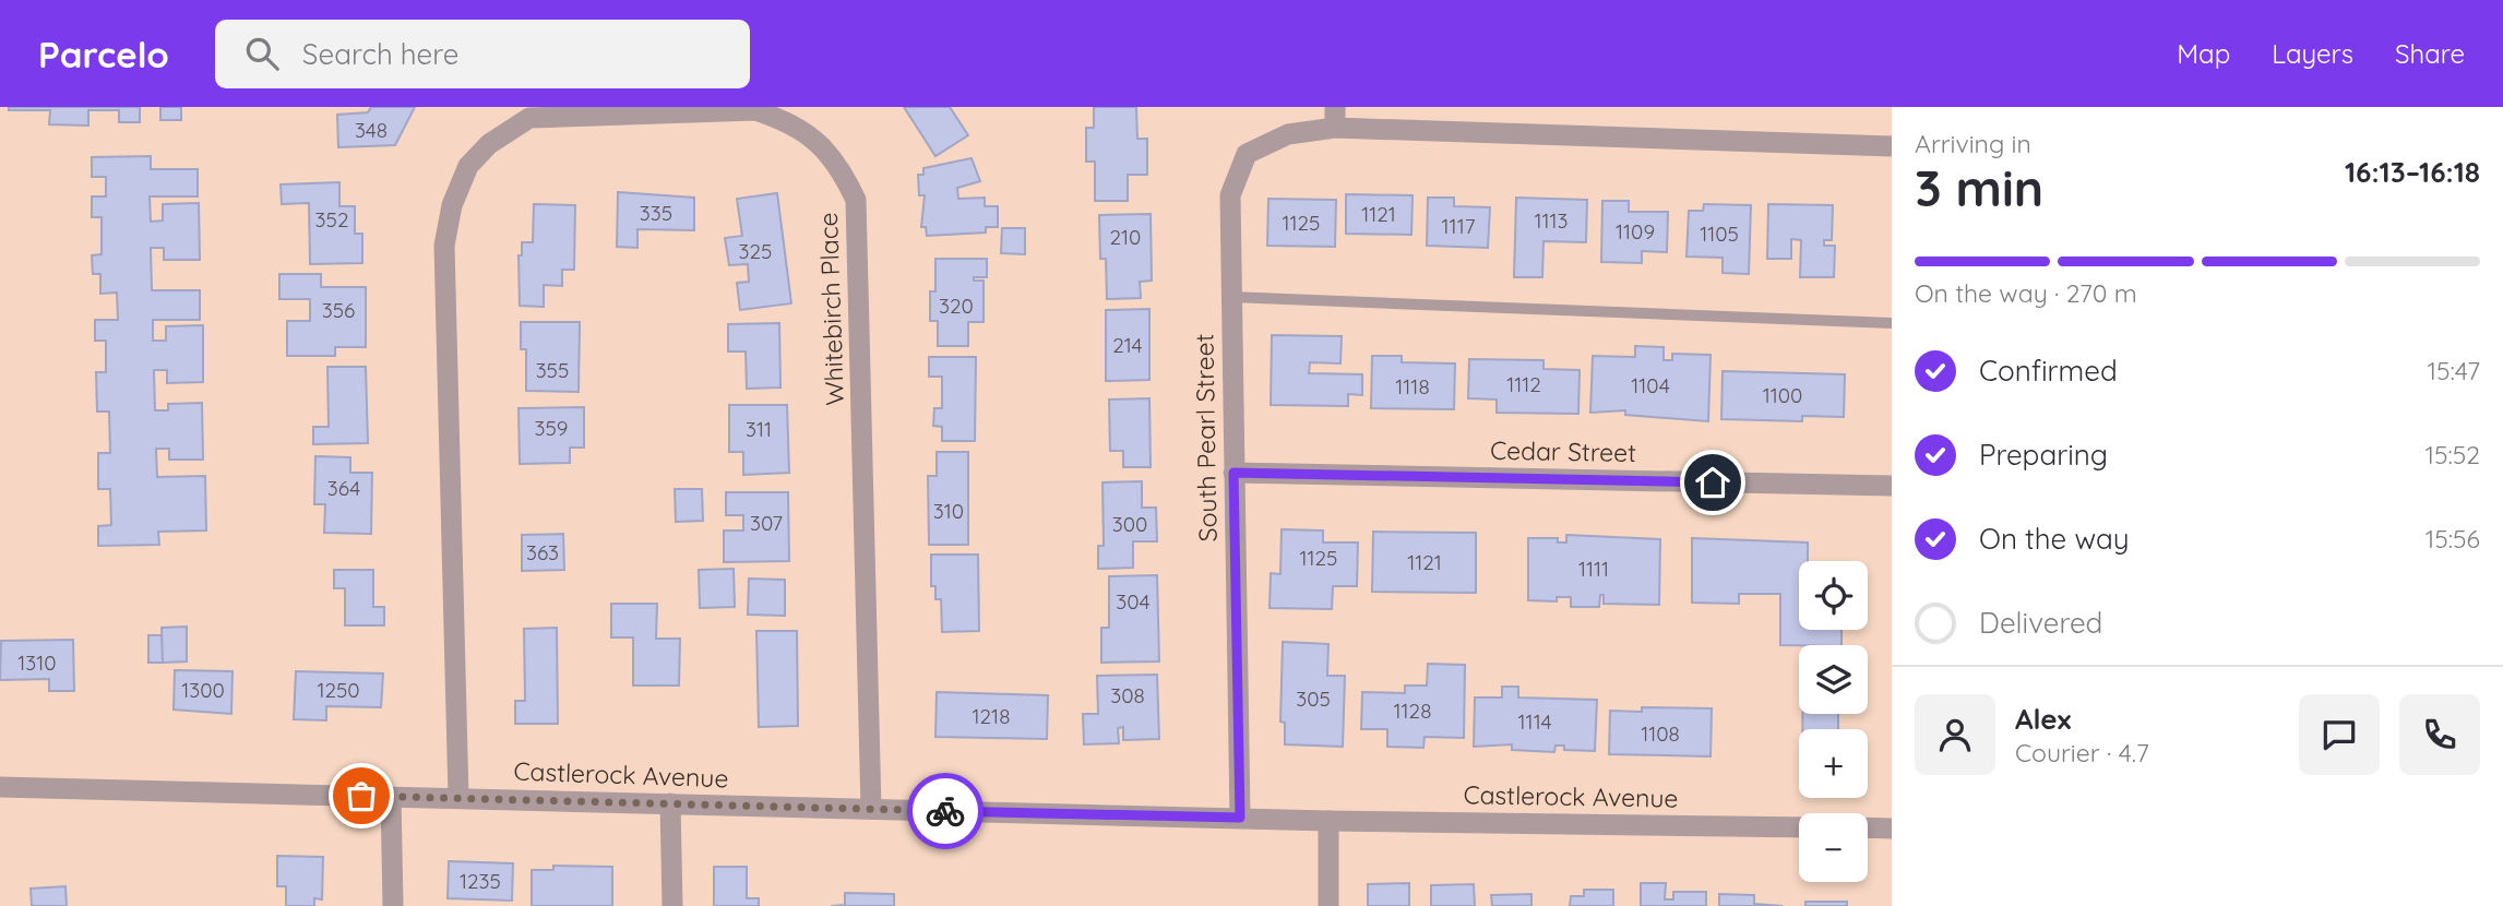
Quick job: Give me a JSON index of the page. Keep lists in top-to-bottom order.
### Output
{
  "streets": {
    "street": [
      "Whitebirch Place",
      "South Pearl Street",
      "Cedar Street",
      "Castlerock Avenue"
    ]
  },
  "crossings": [
    ["Whitebirch Place", "Castlerock Avenue"],
    ["South Pearl Street", "Cedar Street"],
    ["South Pearl Street", "Castlerock Avenue"]
  ],
  "house_numbers": [
    "348",
    "335",
    "1121",
    "352",
    "1113",
    "1125",
    "1117",
    "1109",
    "1105",
    "210",
    "325",
    "320",
    "356",
    "214",
    "355",
    "1112",
    "1104",
    "1118",
    "1100",
    "359",
    "311",
    "364",
    "310",
    "307",
    "300",
    "363",
    "1125",
    "1121",
    "1111",
    "304",
    "1310",
    "1300",
    "1250",
    "308",
    "305",
    "1128",
    "1218",
    "1114",
    "1108",
    "1235"
  ],
  "page": {
    "header": "Parcelo",
    "search": "Search here",
    "nav": ["Map", "Layers", "Share"],
    "heading": ["3 min", "Arriving in", "16:13–16:18"],
    "panel": ["Alex", "Courier · 4.7"],
    "bar": "On the way · 270 m",
    "list": [
      ["Confirmed", "15:47"],
      ["Preparing", "15:52"],
      ["On the way", "15:56"],
      "Delivered"
    ],
    "map_buttons": ["+", "−"]
  }
}
